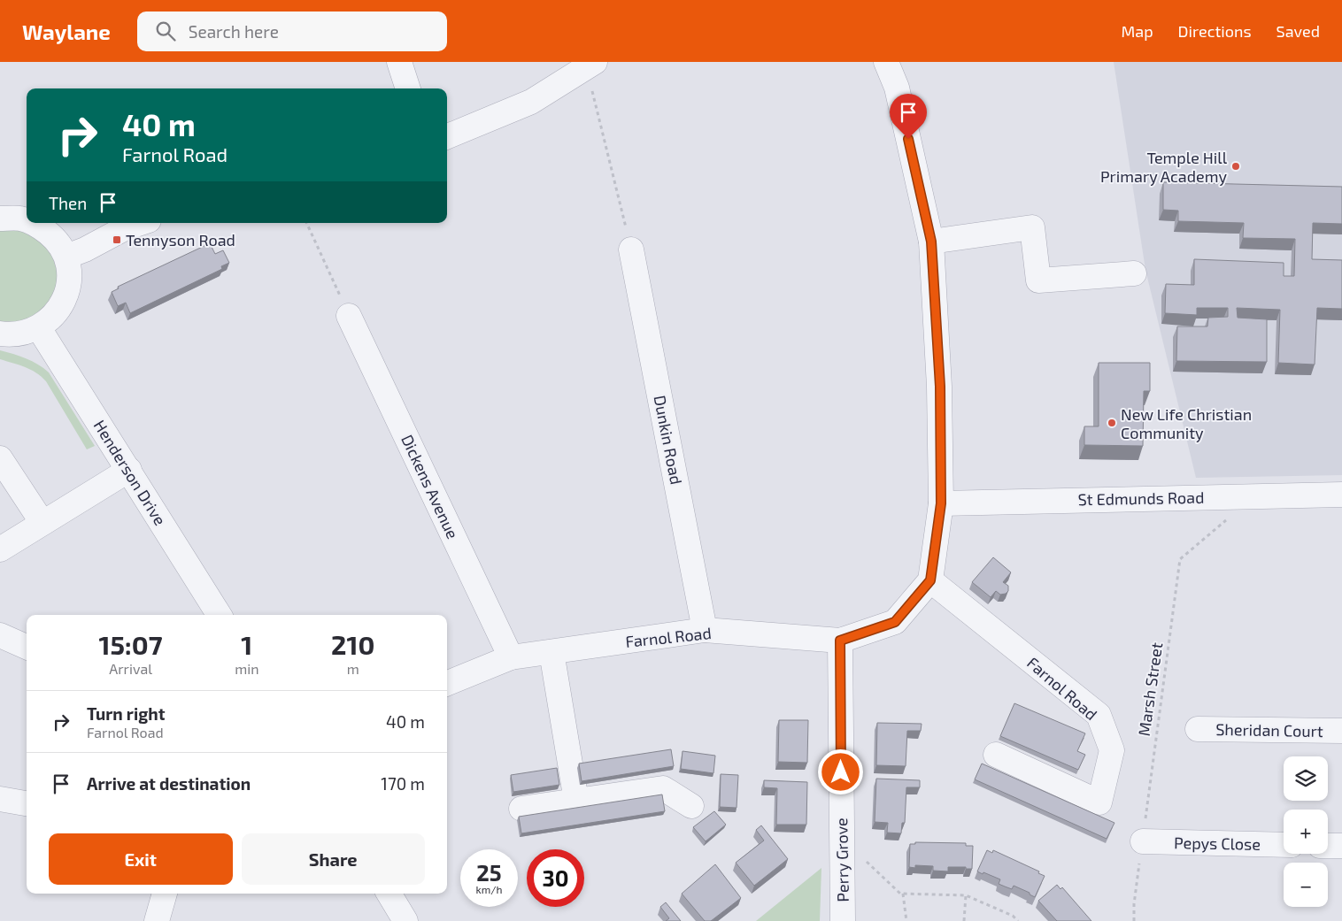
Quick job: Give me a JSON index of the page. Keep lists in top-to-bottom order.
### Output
{
  "streets": {
    "street": [
      "Dunkin Road",
      "Henderson Drive",
      "Dickens Avenue",
      "St Edmunds Road",
      "Farnol Road",
      "Sheridan Court",
      "Pepys Close",
      "Perry Grove"
    ],
    "path": ["Marsh Street"]
  },
  "crossings": [
    ["Dunkin Road", "Farnol Road"],
    ["Dickens Avenue", "Farnol Road"],
    ["St Edmunds Road", "Marsh Street"],
    ["Farnol Road", "Perry Grove"],
    ["Marsh Street", "Pepys Close"]
  ],
  "places": {
    "other": ["Temple Hill Primary Academy", "New Life Christian Community"],
    "transit": ["Tennyson Road"]
  },
  "page": {
    "header": "Waylane",
    "search": "Search here",
    "nav": ["Map", "Directions", "Saved"],
    "turn": ["40 m", "Farnol Road"],
    "then": "Then",
    "eta": [
      "15:07",
      "Arrival",
      "1",
      "min",
      "210",
      "m"
    ],
    "list": [
      {
        "name": "Turn right",
        "note": "Farnol Road",
        "value": "40 m"
      },
      {
        "name": "Arrive at destination",
        "value": "170 m"
      }
    ],
    "map_buttons": ["+", "−"],
    "buttons": ["Exit", "Share"],
    "speed": "25 km/h",
    "limit": "30"
  }
}
